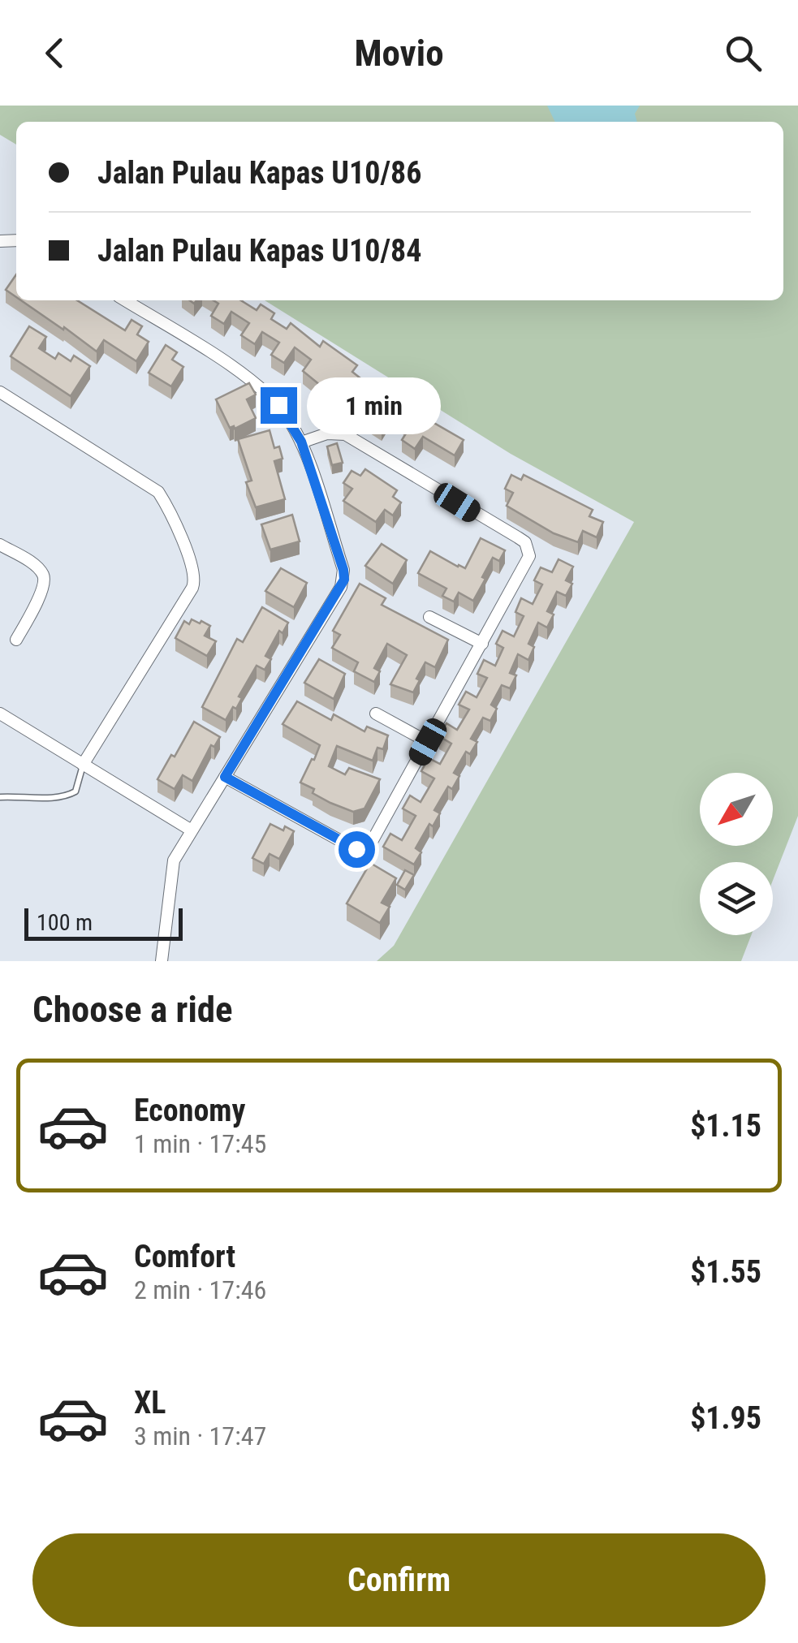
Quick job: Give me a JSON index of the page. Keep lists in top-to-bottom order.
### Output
{
  "scale_bar": "100 m",
  "north": "bottom left",
  "page": {
    "header": "Movio",
    "banner": ["Jalan Pulau Kapas U10/86", "Jalan Pulau Kapas U10/84"],
    "bubble": "1 min",
    "scale": "100 m",
    "heading": "Choose a ride",
    "list": [
      {
        "name": "Economy",
        "note": "1 min · 17:45",
        "value": "$1.15"
      },
      {
        "name": "Comfort",
        "note": "2 min · 17:46",
        "value": "$1.55"
      },
      {
        "name": "XL",
        "note": "3 min · 17:47",
        "value": "$1.95"
      }
    ],
    "buttons": "Confirm"
  }
}
